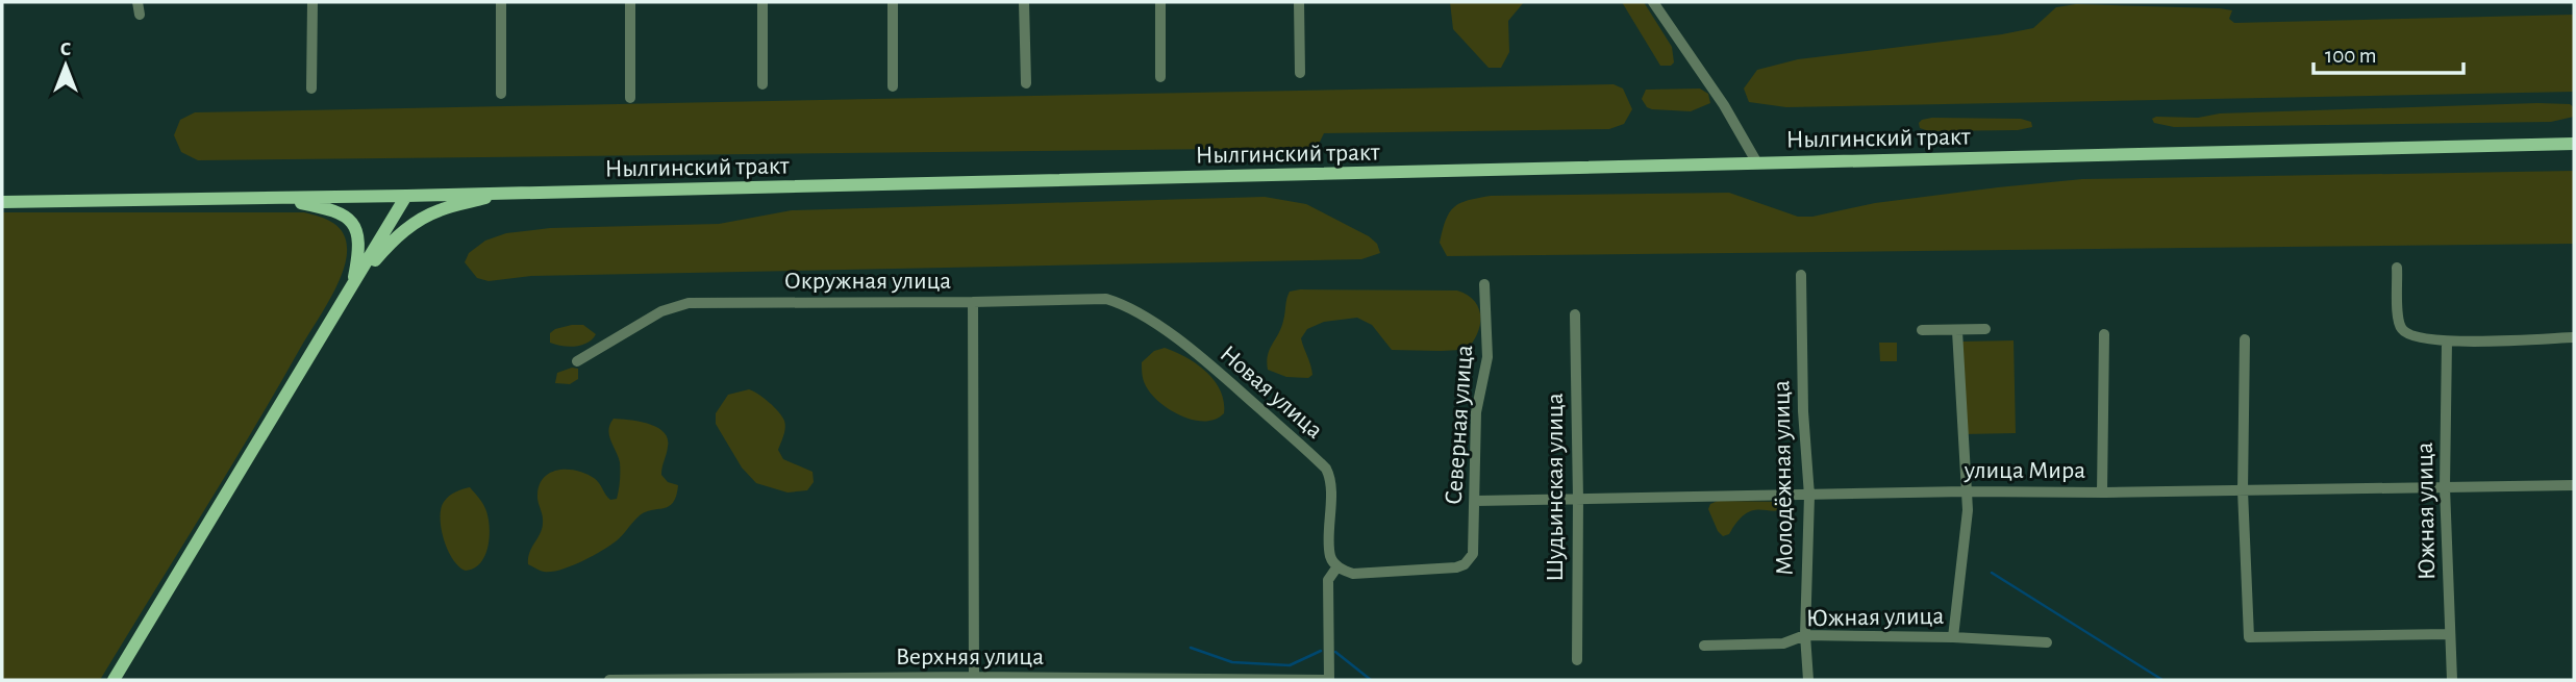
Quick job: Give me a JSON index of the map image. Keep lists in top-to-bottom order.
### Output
{
  "streets": {
    "main road": ["Нылгинский тракт"],
    "street": [
      "Окружная улица",
      "Новая улица",
      "Северная улица",
      "улица Мира",
      "Молодёжная улица",
      "Шудьинская улица",
      "Южная улица",
      "Верхняя улица"
    ]
  },
  "crossings": [
    ["Окружная улица", "Новая улица"],
    ["Окружная улица", "Верхняя улица"],
    ["Новая улица", "Северная улица"],
    ["Северная улица", "улица Мира"],
    ["улица Мира", "Молодёжная улица"],
    ["улица Мира", "Шудьинская улица"],
    ["улица Мира", "Южная улица"],
    ["Молодёжная улица", "Южная улица"]
  ],
  "scale_bar": "100 m",
  "north": "top"
}
